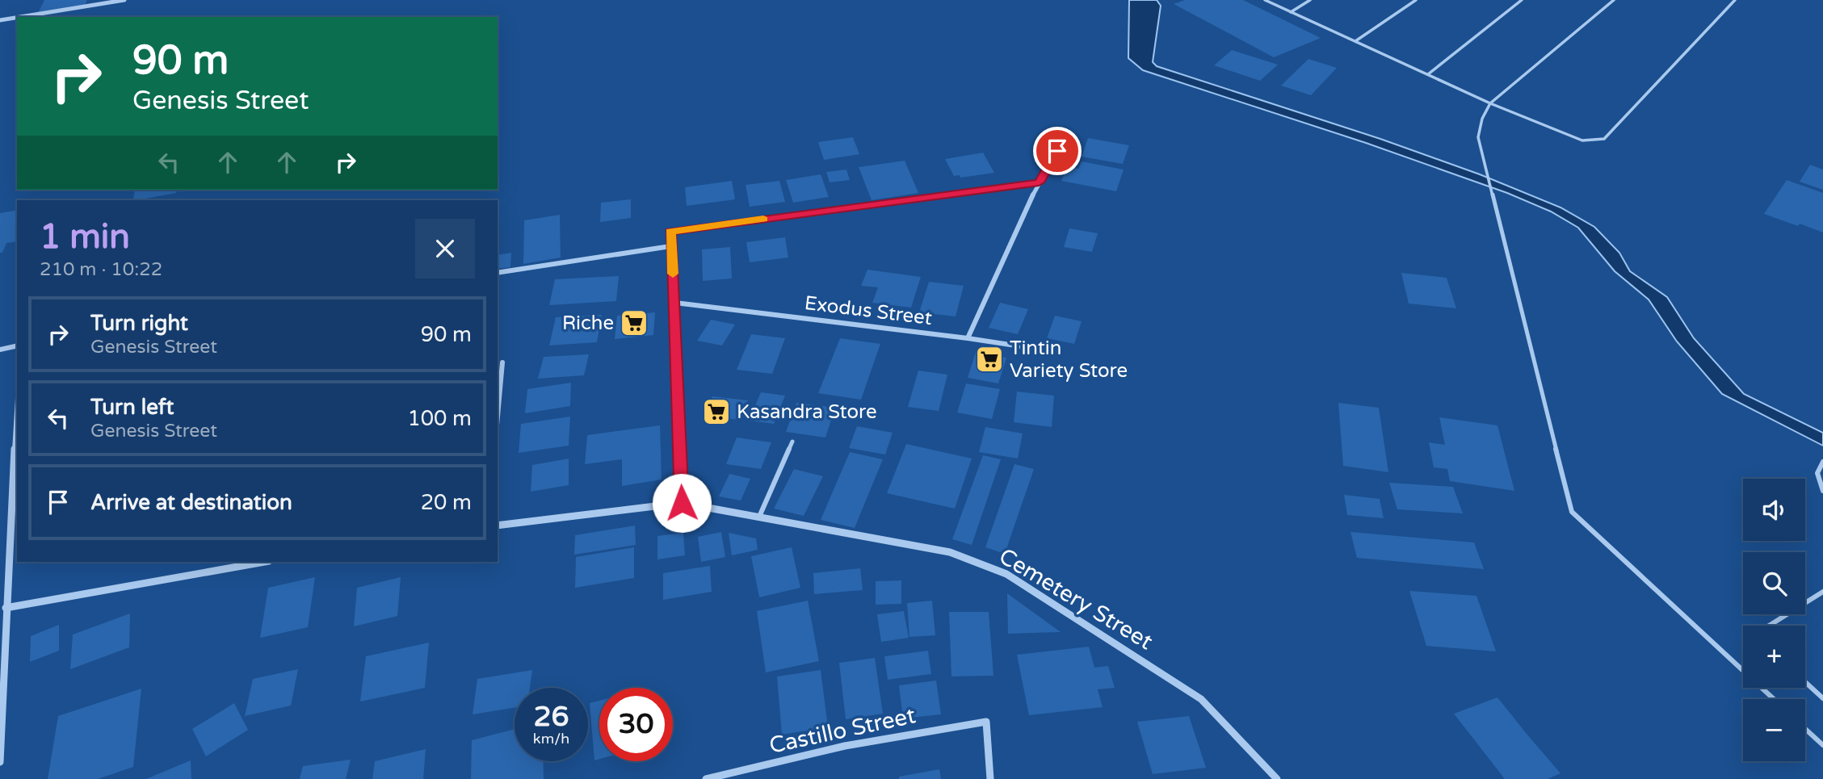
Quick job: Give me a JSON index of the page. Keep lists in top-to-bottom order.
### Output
{
  "streets": {
    "street": ["Exodus Street", "Cemetery Street", "Castillo Street"]
  },
  "places": {
    "supermarket": ["Riche", "Tintin Variety Store", "Kasandra Store"]
  },
  "page": {
    "turn": ["90 m", "Genesis Street"],
    "heading": ["1 min", "210 m · 10:22"],
    "list": [
      {
        "name": "Turn right",
        "note": "Genesis Street",
        "value": "90 m"
      },
      {
        "name": "Turn left",
        "note": "Genesis Street",
        "value": "100 m"
      },
      {
        "name": "Arrive at destination",
        "value": "20 m"
      }
    ],
    "map_buttons": ["+", "−"],
    "speed": "26 km/h",
    "limit": "30"
  }
}
